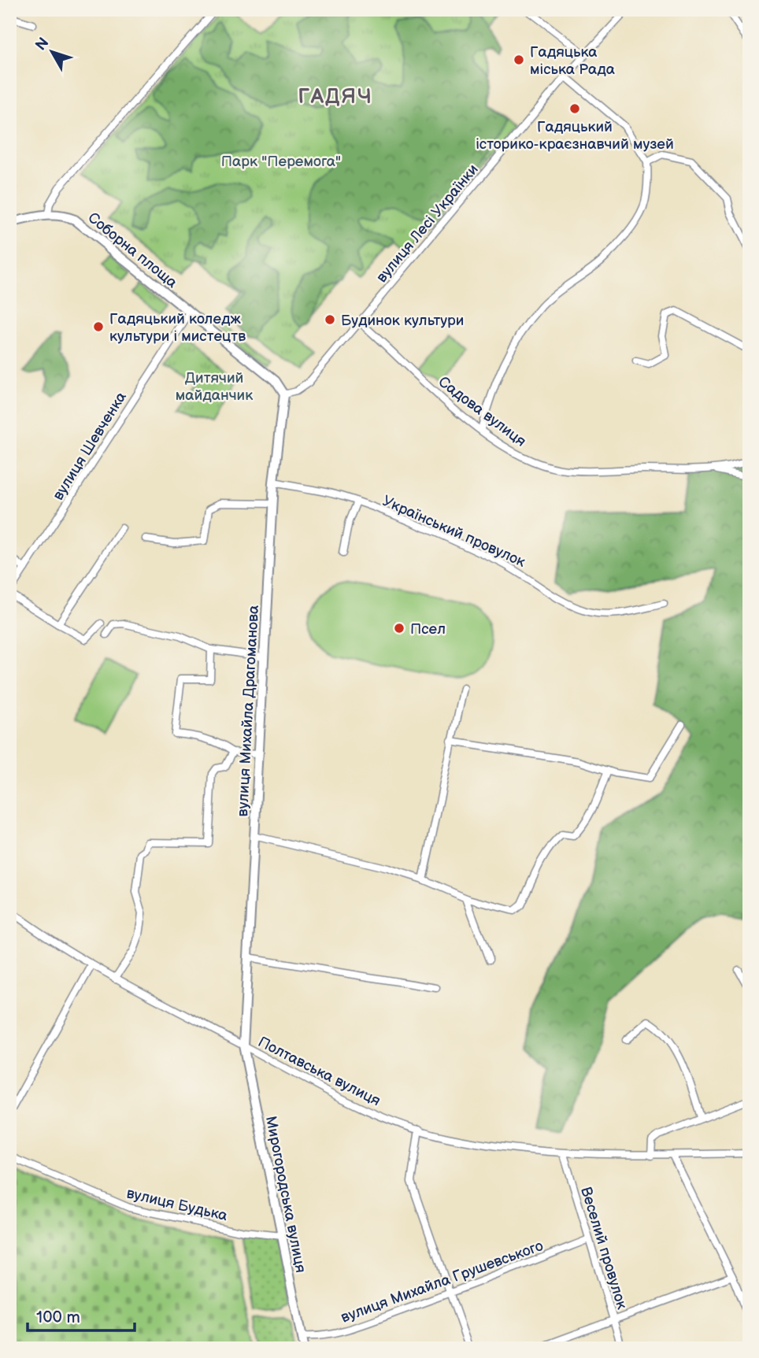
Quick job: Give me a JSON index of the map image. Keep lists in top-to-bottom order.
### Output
{
  "streets": {
    "street": [
      "вулиця Лесі Українки",
      "Соборна площа",
      "Садова вулиця",
      "вулиця Шевченка",
      "Український провулок",
      "вулиця Михайла Драгоманова",
      "Полтавська вулиця",
      "Мирогородська вулиця",
      "вулиця Будька",
      "Веселий провулок",
      "вулиця Михайла Грушевського"
    ]
  },
  "crossings": [
    ["вулиця Лесі Українки", "Соборна площа"],
    ["вулиця Лесі Українки", "Садова вулиця"],
    ["вулиця Лесі Українки", "вулиця Михайла Драгоманова"],
    ["Соборна площа", "вулиця Шевченка"],
    ["Соборна площа", "вулиця Михайла Драгоманова"],
    ["Український провулок", "вулиця Михайла Драгоманова"],
    ["вулиця Михайла Драгоманова", "Полтавська вулиця"],
    ["вулиця Михайла Драгоманова", "Мирогородська вулиця"],
    ["Полтавська вулиця", "Мирогородська вулиця"],
    ["Полтавська вулиця", "Веселий провулок"],
    ["Мирогородська вулиця", "вулиця Будька"],
    ["Мирогородська вулиця", "вулиця Михайла Грушевського"],
    ["Веселий провулок", "вулиця Михайла Грушевського"]
  ],
  "districts": ["ГАДЯЧ"],
  "parks": ["Парк \"Перемога\"", "Дитячий майданчик"],
  "places": [
    "Гадяцька міська Рада",
    "Гадяцький історико-краєзнавчий музей",
    "Будинок культури",
    "Гадяцький коледж культури і мистецтв",
    "Псел"
  ],
  "scale_bar": "100 m",
  "north": "top left"
}
